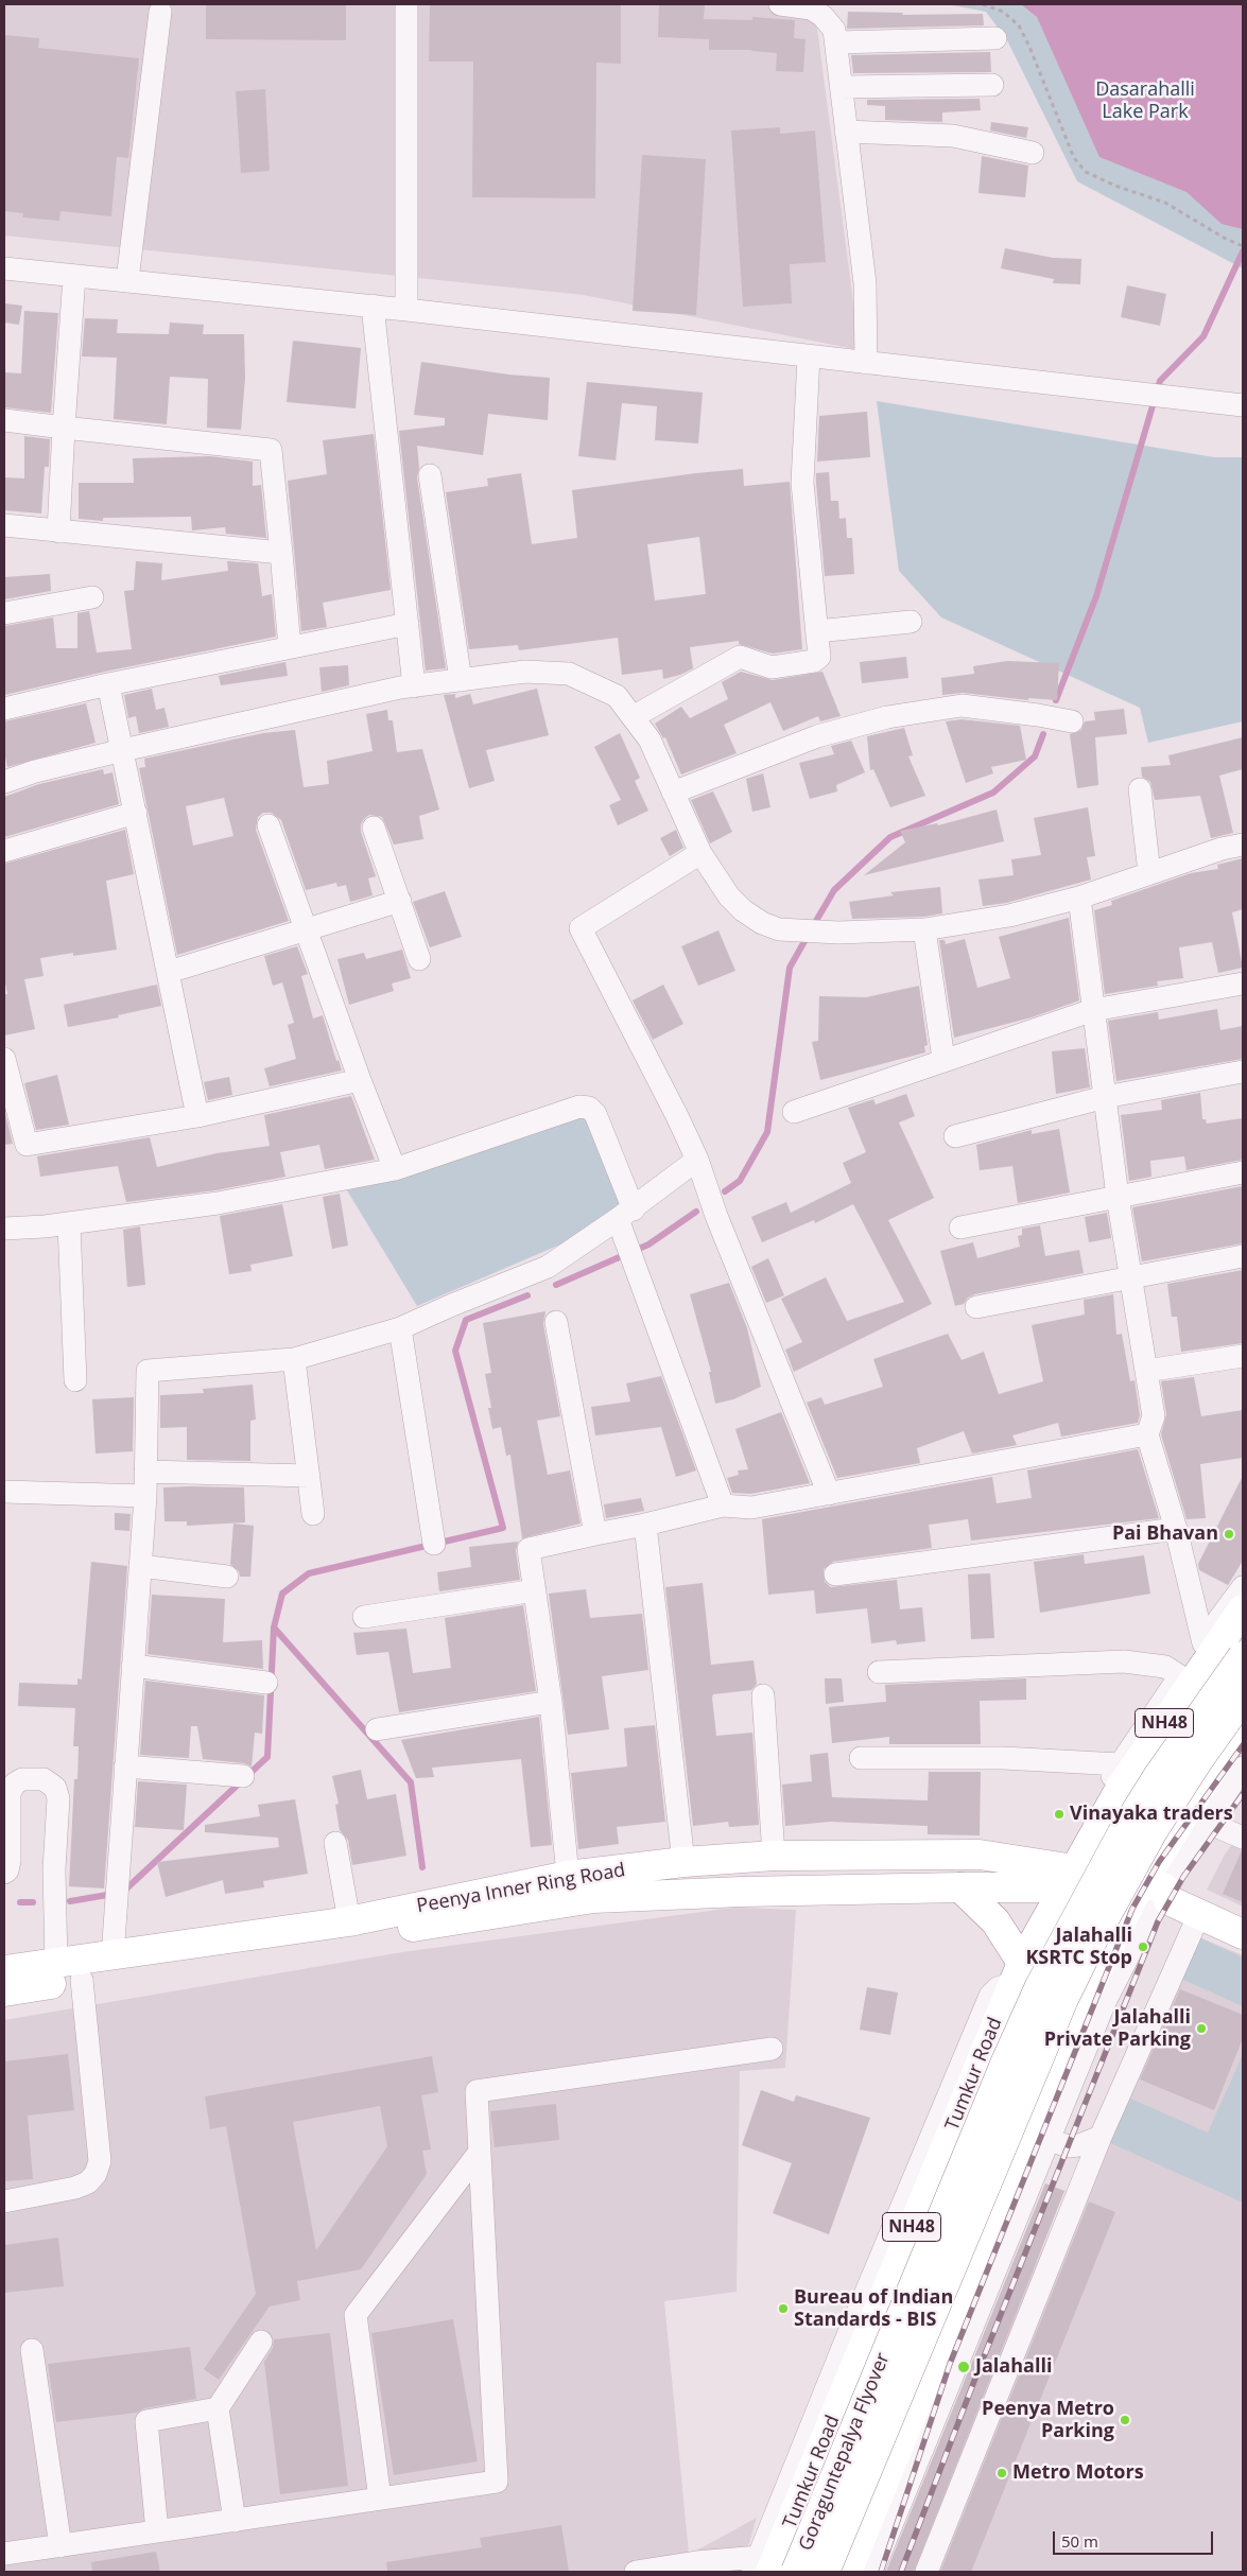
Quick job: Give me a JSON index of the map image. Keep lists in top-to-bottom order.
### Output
{
  "streets": {
    "main road": [
      "NH48",
      "Peenya Inner Ring Road",
      "Tumkur Road",
      "Goraguntepalya Flyover"
    ]
  },
  "crossings": [
    ["Peenya Inner Ring Road", "Tumkur Road"]
  ],
  "parks": ["Dasarahalli Lake Park"],
  "places": [
    "Pai Bhavan",
    "Vinayaka traders",
    "Jalahalli KSRTC Stop",
    "Jalahalli Private Parking",
    "Bureau of Indian Standards - BIS",
    "Jalahalli",
    "Peenya Metro Parking",
    "Metro Motors"
  ],
  "scale_bar": "50 m"
}
